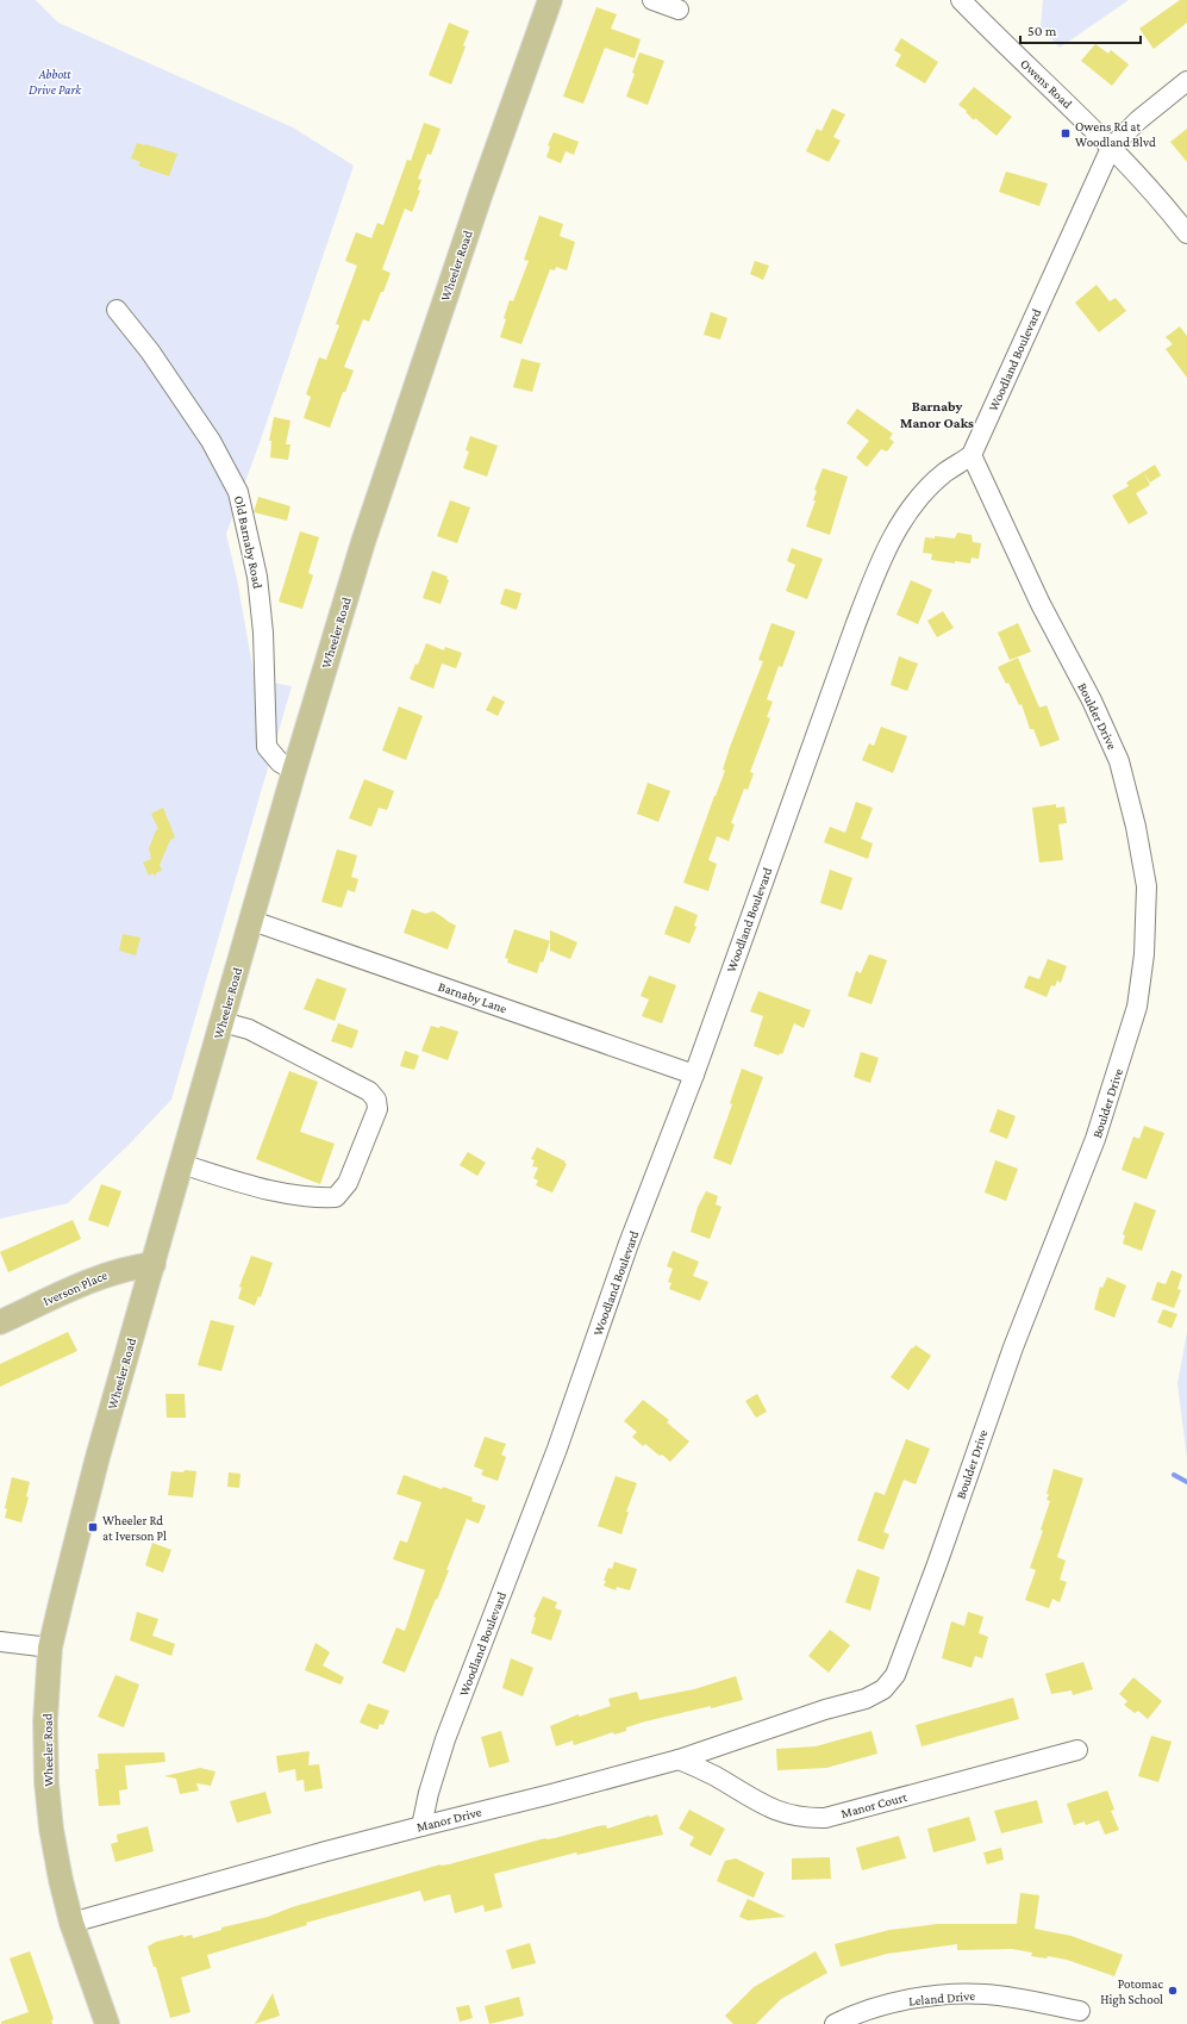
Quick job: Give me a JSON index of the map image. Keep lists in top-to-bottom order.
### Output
{
  "streets": {
    "main road": ["Wheeler Road", "Iverson Place"],
    "street": [
      "Owens Road",
      "Woodland Boulevard",
      "Old Barnaby Road",
      "Boulder Drive",
      "Barnaby Lane",
      "Manor Court",
      "Manor Drive",
      "Leland Drive"
    ]
  },
  "crossings": [
    ["Owens Road", "Woodland Boulevard"],
    ["Wheeler Road", "Old Barnaby Road"],
    ["Wheeler Road", "Barnaby Lane"],
    ["Wheeler Road", "Iverson Place"],
    ["Wheeler Road", "Manor Drive"],
    ["Woodland Boulevard", "Boulder Drive"],
    ["Woodland Boulevard", "Barnaby Lane"],
    ["Woodland Boulevard", "Manor Drive"],
    ["Boulder Drive", "Manor Drive"],
    ["Manor Court", "Manor Drive"]
  ],
  "districts": ["Barnaby Manor Oaks"],
  "parks": ["Abbott Drive Park"],
  "places": {
    "transit": ["Owens Rd at Woodland Blvd", "Wheeler Rd at Iverson Pl"],
    "other": ["Potomac High School"]
  },
  "scale_bar": "50 m"
}
